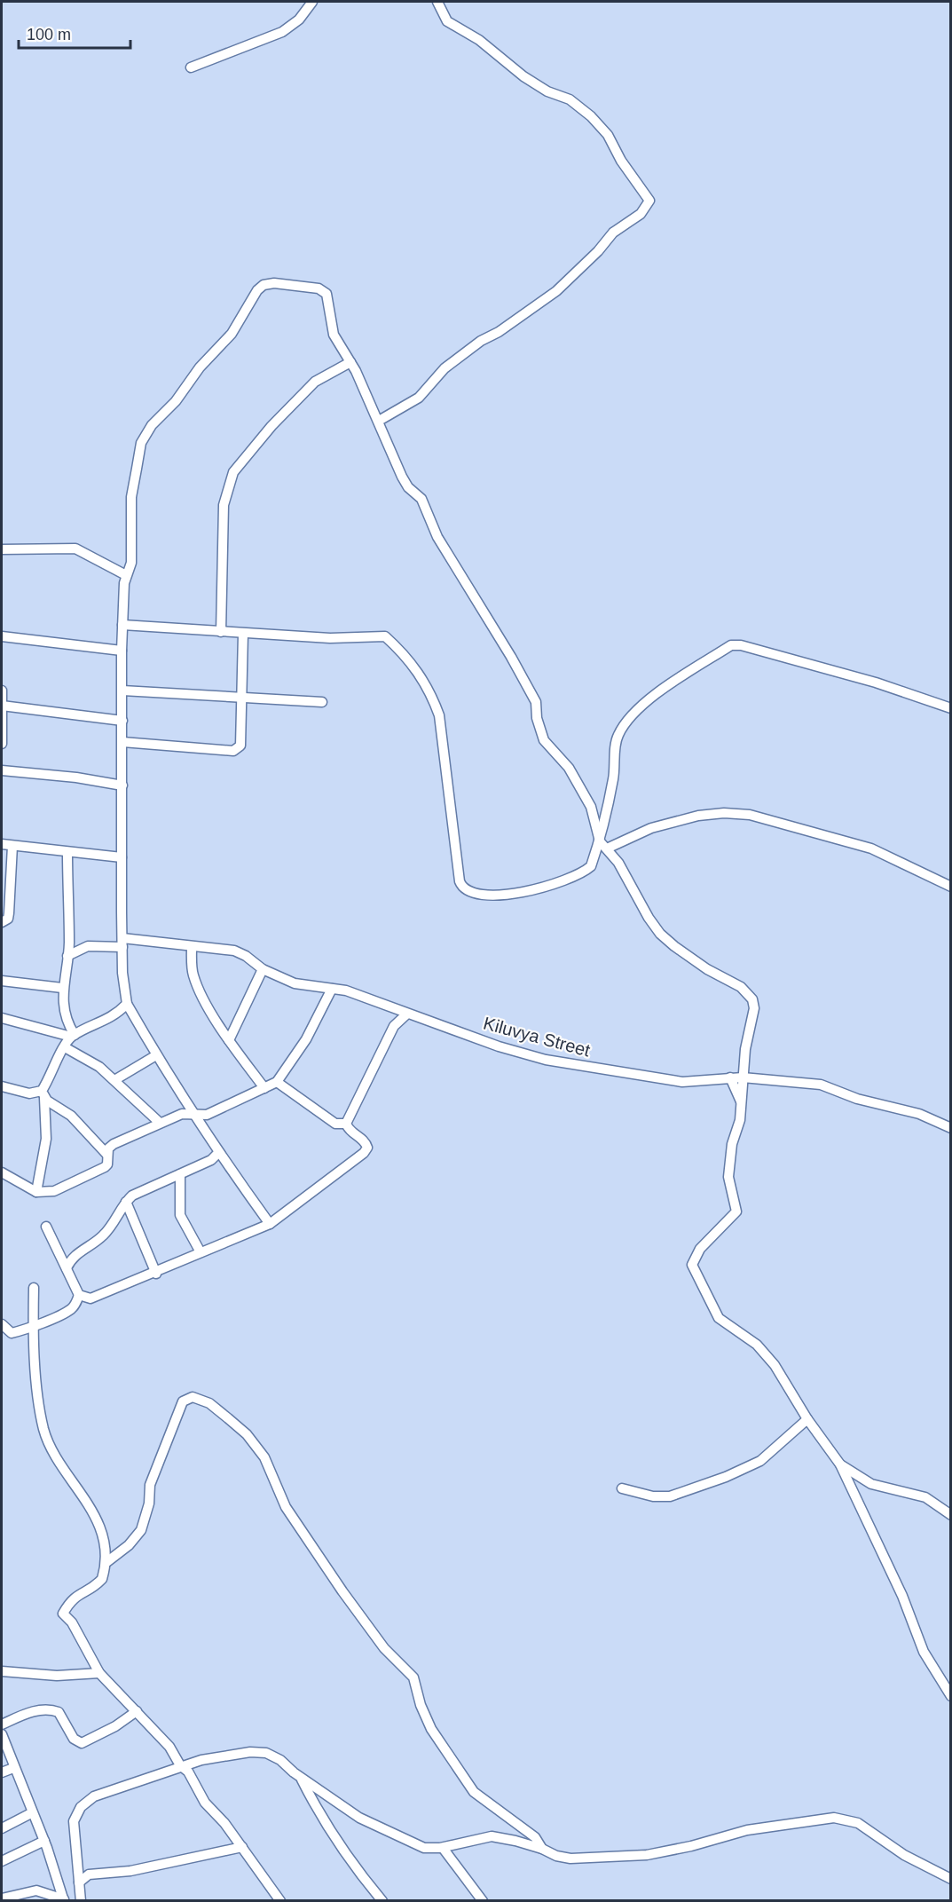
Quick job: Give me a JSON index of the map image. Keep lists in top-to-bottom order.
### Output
{
  "streets": {
    "street": ["Kiluvya Street"]
  },
  "scale_bar": "100 m"
}
